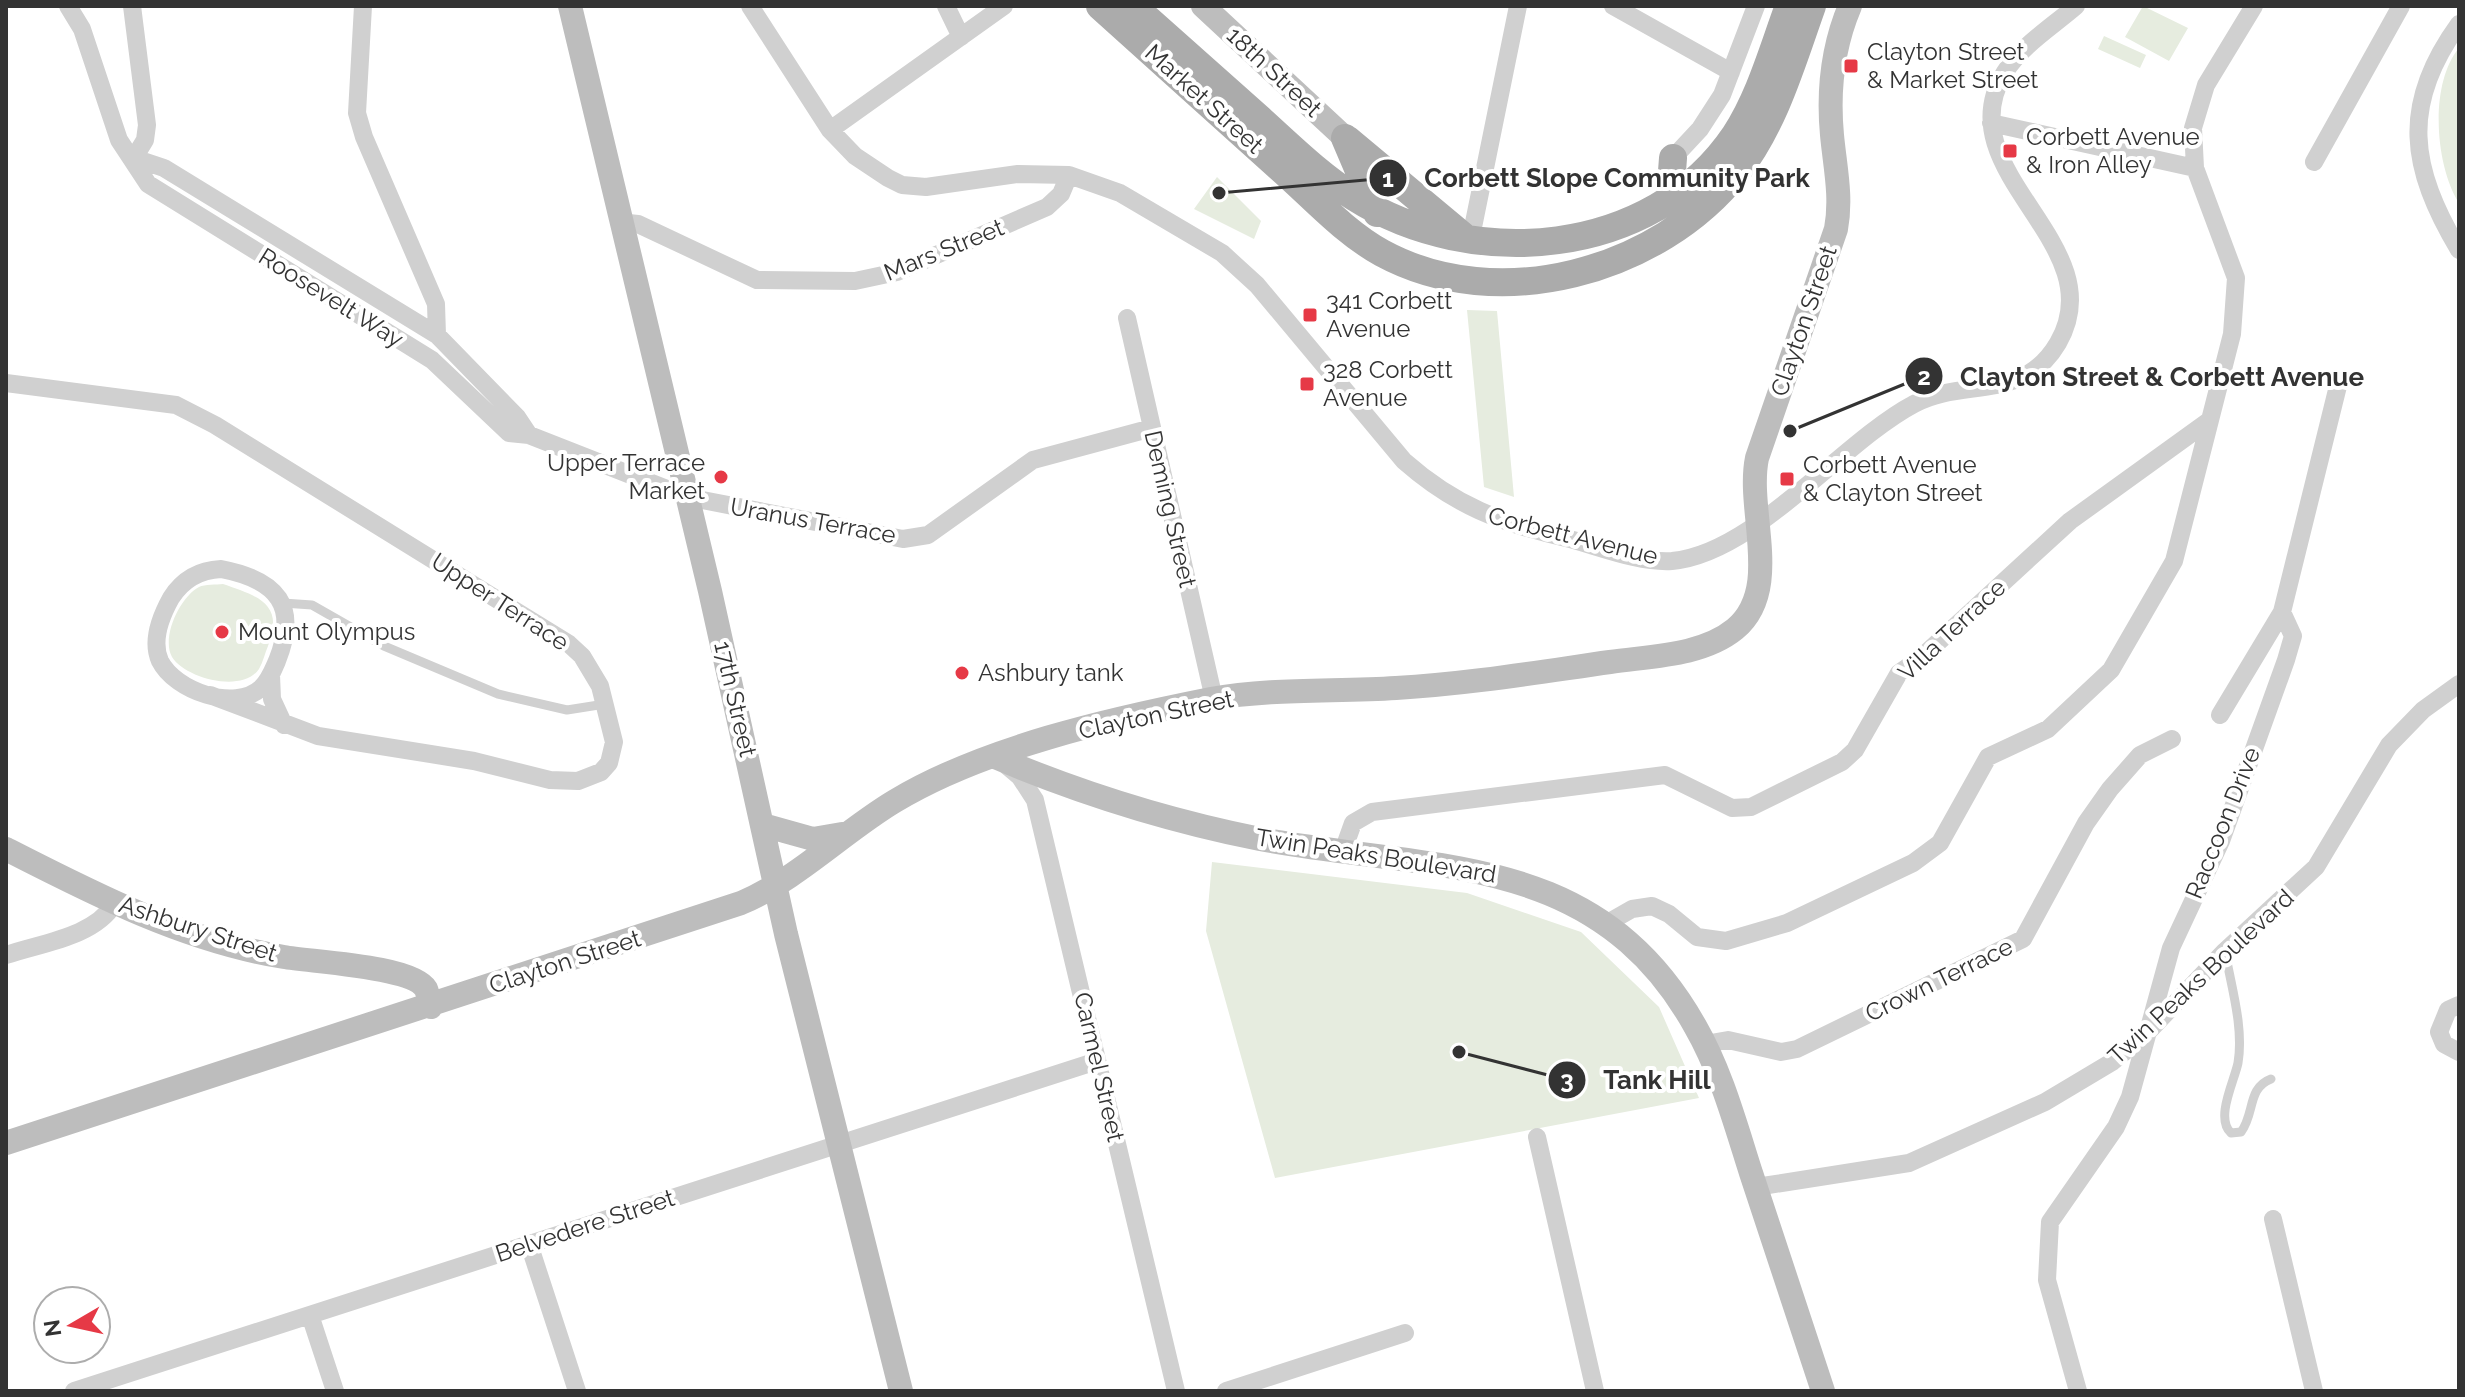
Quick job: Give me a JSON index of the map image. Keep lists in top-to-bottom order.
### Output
{
  "streets": {
    "main road": [
      "18th Street",
      "Market Street",
      "Clayton Street",
      "17th Street",
      "Twin Peaks Boulevard",
      "Ashbury Street"
    ],
    "street": [
      "Mars Street",
      "Roosevelt Way",
      "Deming Street",
      "Uranus Terrace",
      "Corbett Avenue",
      "Upper Terrace",
      "Villa Terrace",
      "Raccoon Drive",
      "Crown Terrace",
      "Carmel Street",
      "Belvedere Street"
    ]
  },
  "crossings": [
    ["Mars Street", "Corbett Avenue"],
    ["Mars Street", "17th Street"],
    ["Roosevelt Way", "Uranus Terrace"],
    ["Roosevelt Way", "17th Street"],
    ["Clayton Street", "Deming Street"],
    ["Clayton Street", "Corbett Avenue"],
    ["Clayton Street", "17th Street"],
    ["Clayton Street", "Twin Peaks Boulevard"],
    ["Clayton Street", "Ashbury Street"],
    ["Clayton Street", "Carmel Street"],
    ["Deming Street", "Uranus Terrace"],
    ["Uranus Terrace", "17th Street"],
    ["Villa Terrace", "Twin Peaks Boulevard"],
    ["17th Street", "Belvedere Street"],
    ["Raccoon Drive", "Twin Peaks Boulevard"],
    ["Twin Peaks Boulevard", "Crown Terrace"],
    ["Twin Peaks Boulevard", "Carmel Street"],
    ["Carmel Street", "Belvedere Street"]
  ],
  "places": {
    "transit": [
      "Clayton Street & Market Street",
      "Corbett Avenue & Iron Alley",
      "341 Corbett Avenue",
      "328 Corbett Avenue",
      "Corbett Avenue & Clayton Street"
    ],
    "other": [
      "Corbett Slope Community Park",
      "Clayton Street & Corbett Avenue",
      "Upper Terrace Market",
      "Mount Olympus",
      "Ashbury tank",
      "Tank Hill"
    ]
  },
  "north": "left"
}
